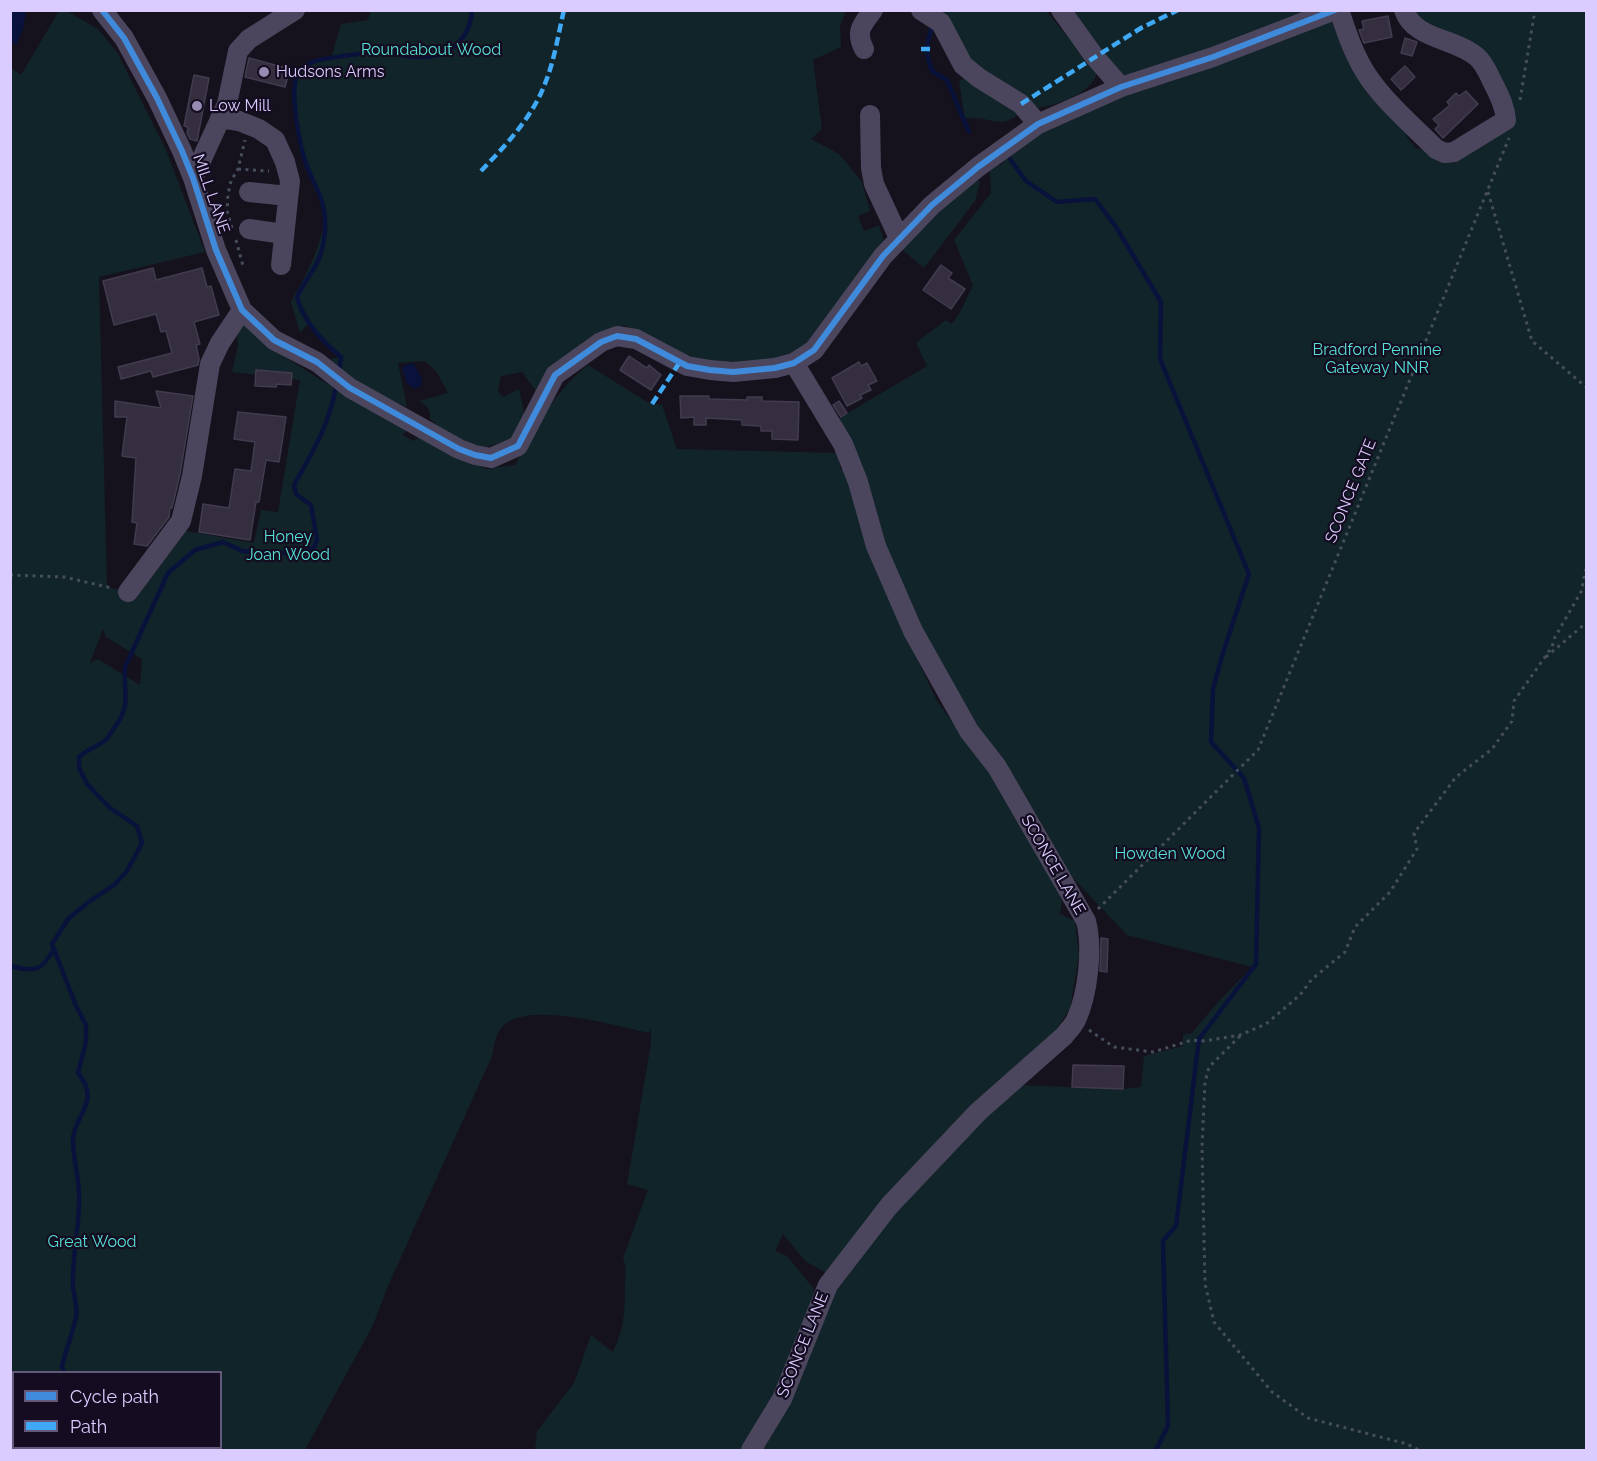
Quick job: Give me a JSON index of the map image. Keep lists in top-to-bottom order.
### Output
{
  "streets": {
    "street": ["MILL LANE", "SCONCE LANE"],
    "path": ["SCONCE GATE"]
  },
  "crossings": [
    ["MILL LANE", "SCONCE LANE"],
    ["SCONCE GATE", "SCONCE LANE"]
  ],
  "parks": [
    "Roundabout Wood",
    "Bradford Pennine Gateway NNR",
    "Honey Joan Wood",
    "Howden Wood",
    "Great Wood"
  ],
  "places": ["Hudsons Arms", "Low Mill"],
  "legend": ["Cycle path", "Path"]
}
